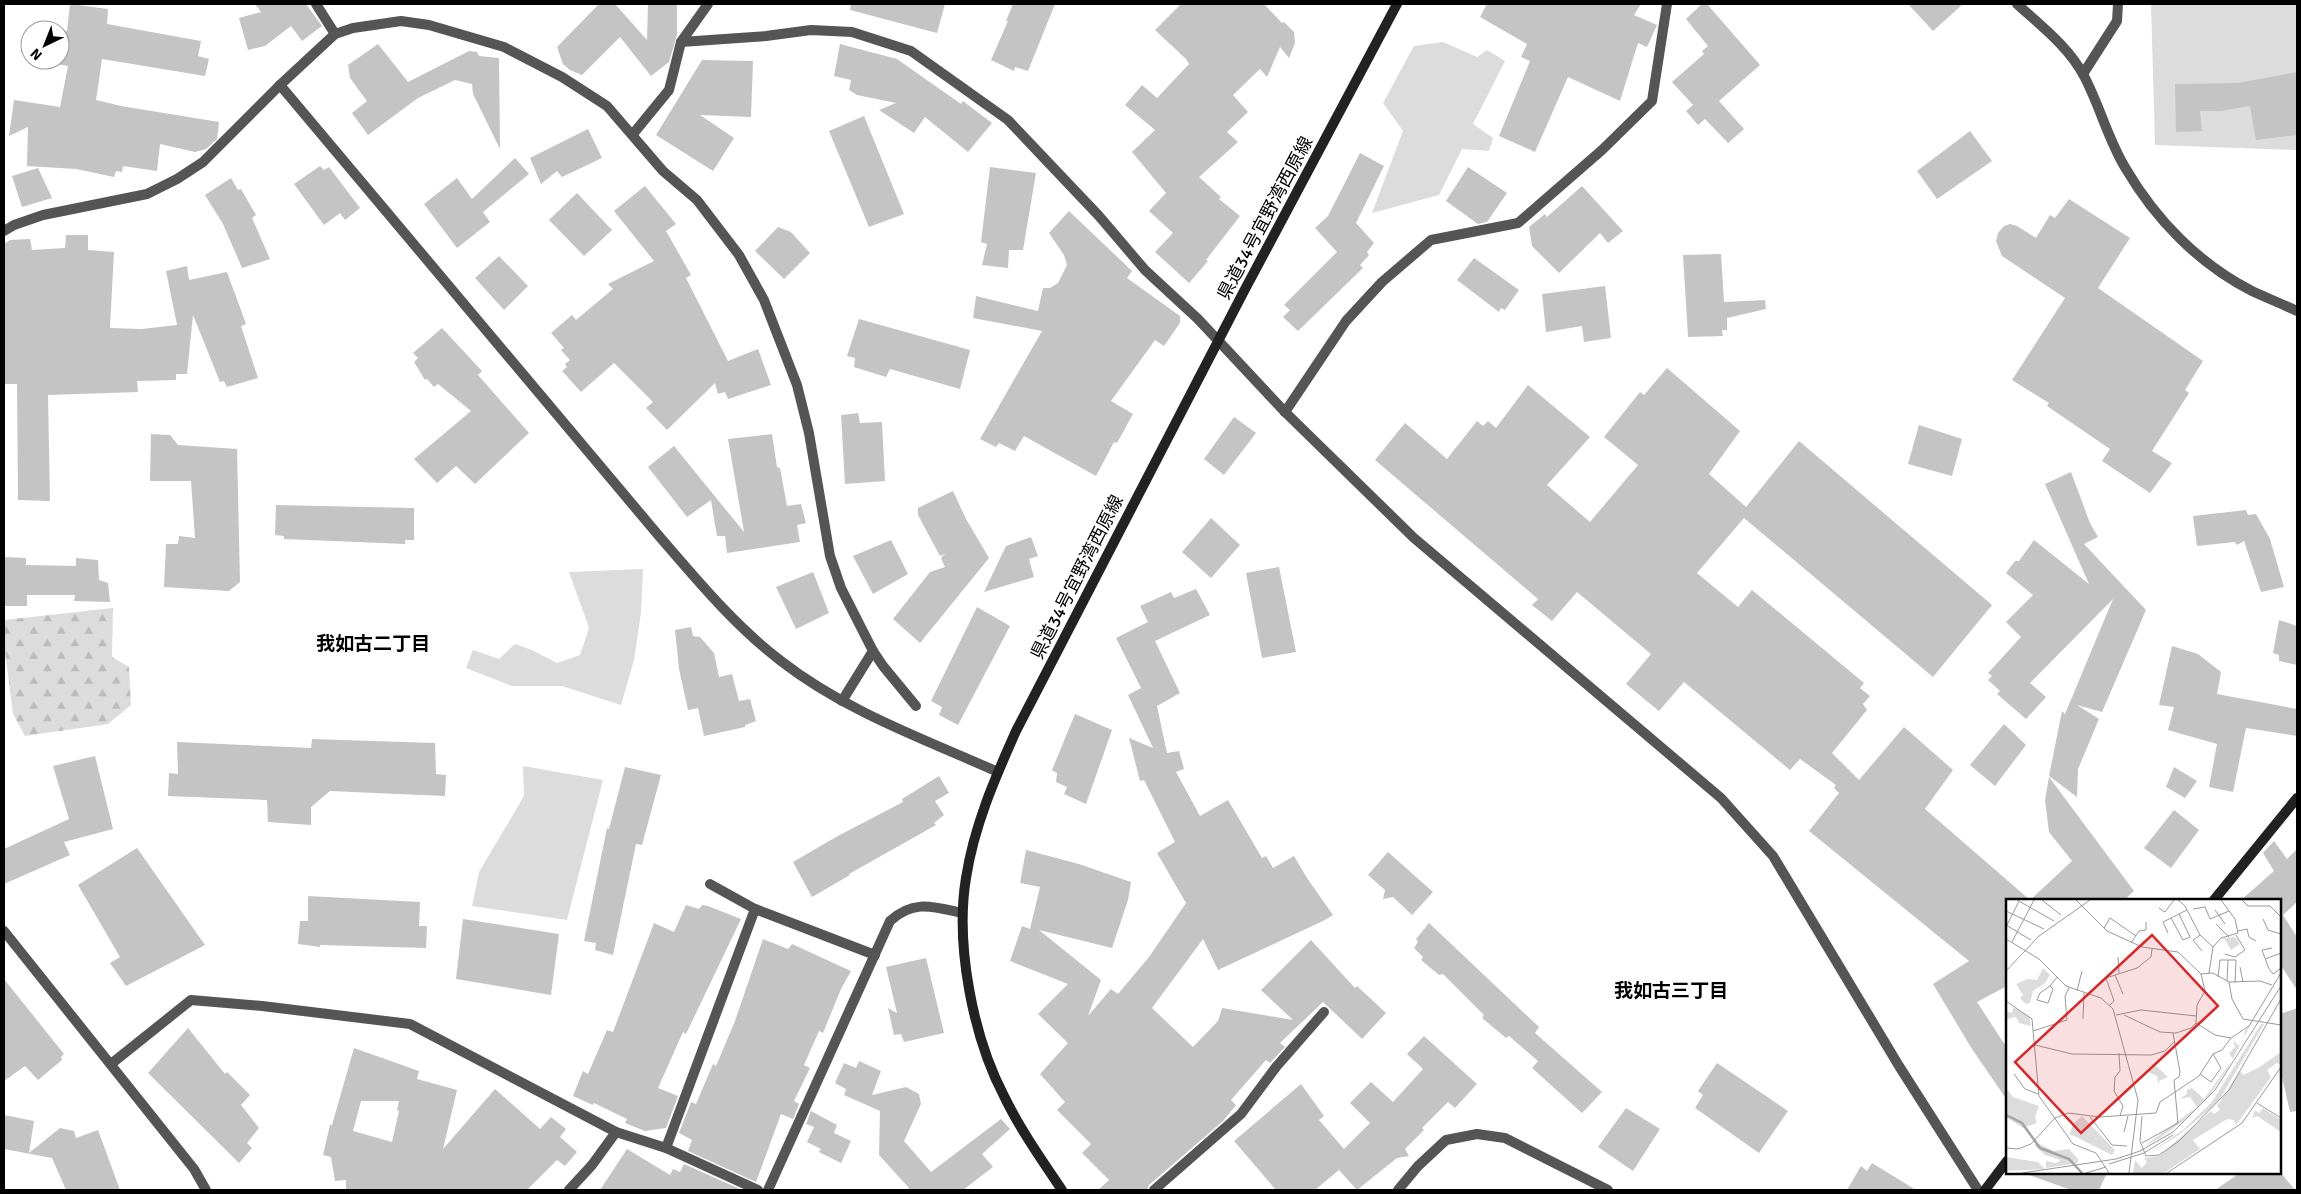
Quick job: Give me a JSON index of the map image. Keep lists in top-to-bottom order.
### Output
{
  "streets": {
    "main road": ["県道34号宜野湾西原線"]
  },
  "districts": ["我如古二丁目", "我如古三丁目"],
  "north": "bottom left"
}
